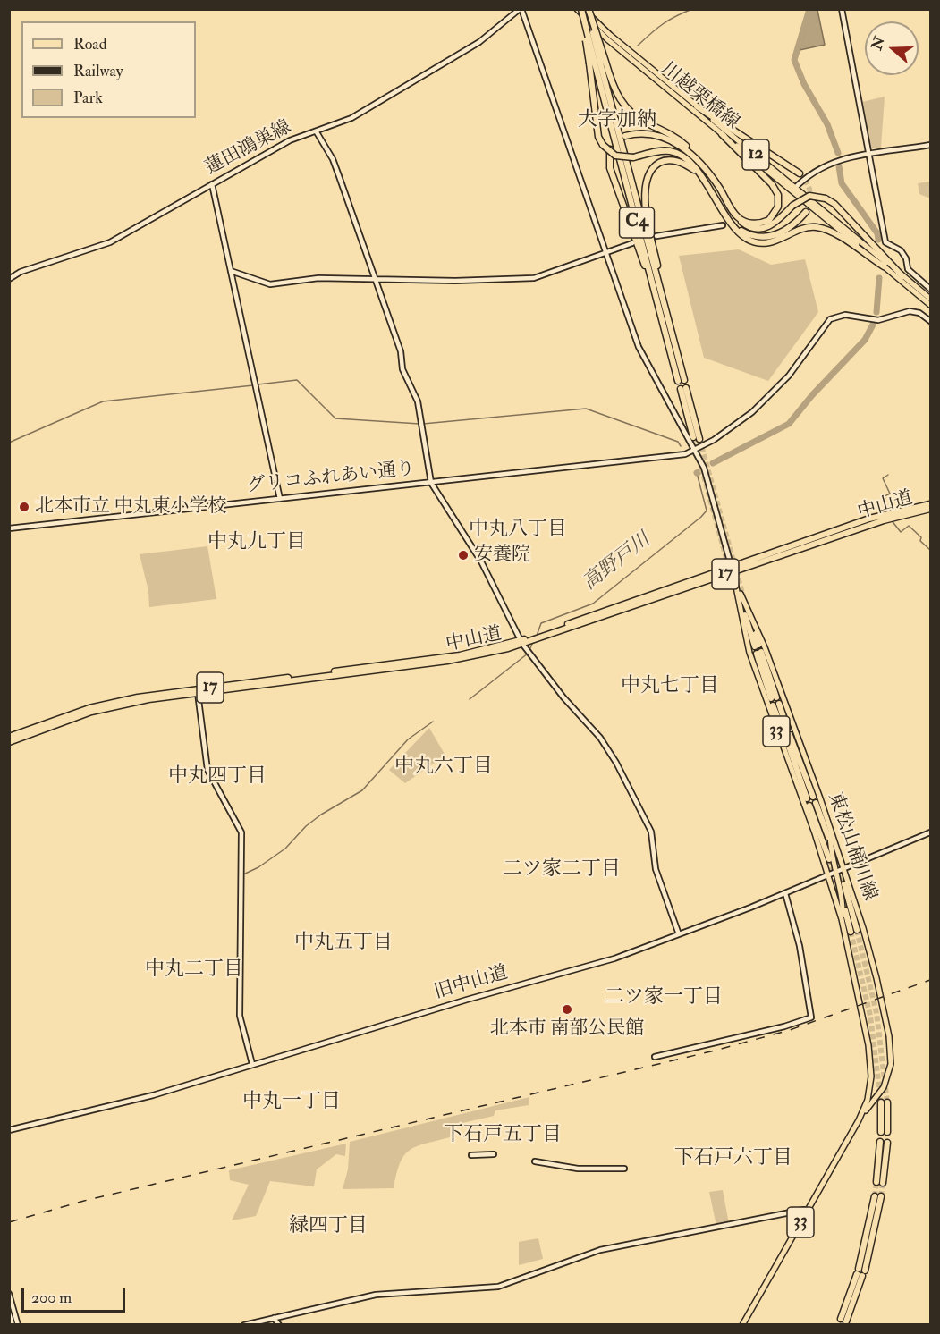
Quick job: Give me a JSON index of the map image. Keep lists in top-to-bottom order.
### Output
{
  "streets": {
    "highway": ["C4", "中山道", "17"],
    "main road": [
      "川越栗橋線",
      "12",
      "33",
      "東松山桶川線"
    ],
    "street": ["蓮田鴻巣線", "グリコふれあい通り", "旧中山道"]
  },
  "crossings": [
    ["中山道", "東松山桶川線"],
    ["33", "東松山桶川線"],
    ["33", "旧中山道"],
    ["東松山桶川線", "旧中山道"]
  ],
  "districts": [
    "大字加納",
    "中丸八丁目",
    "中丸九丁目",
    "中丸七丁目",
    "中丸六丁目",
    "中丸四丁目",
    "二ツ家二丁目",
    "中丸五丁目",
    "中丸二丁目",
    "二ツ家一丁目",
    "中丸一丁目",
    "下石戸五丁目",
    "下石戸六丁目",
    "緑四丁目"
  ],
  "water": ["高野戸川"],
  "places": ["北本市立 中丸東小学校", "安養院", "北本市 南部公民館"],
  "legend": ["Road", "Railway", "Park"],
  "scale_bar": "200 m",
  "north": "left"
}
